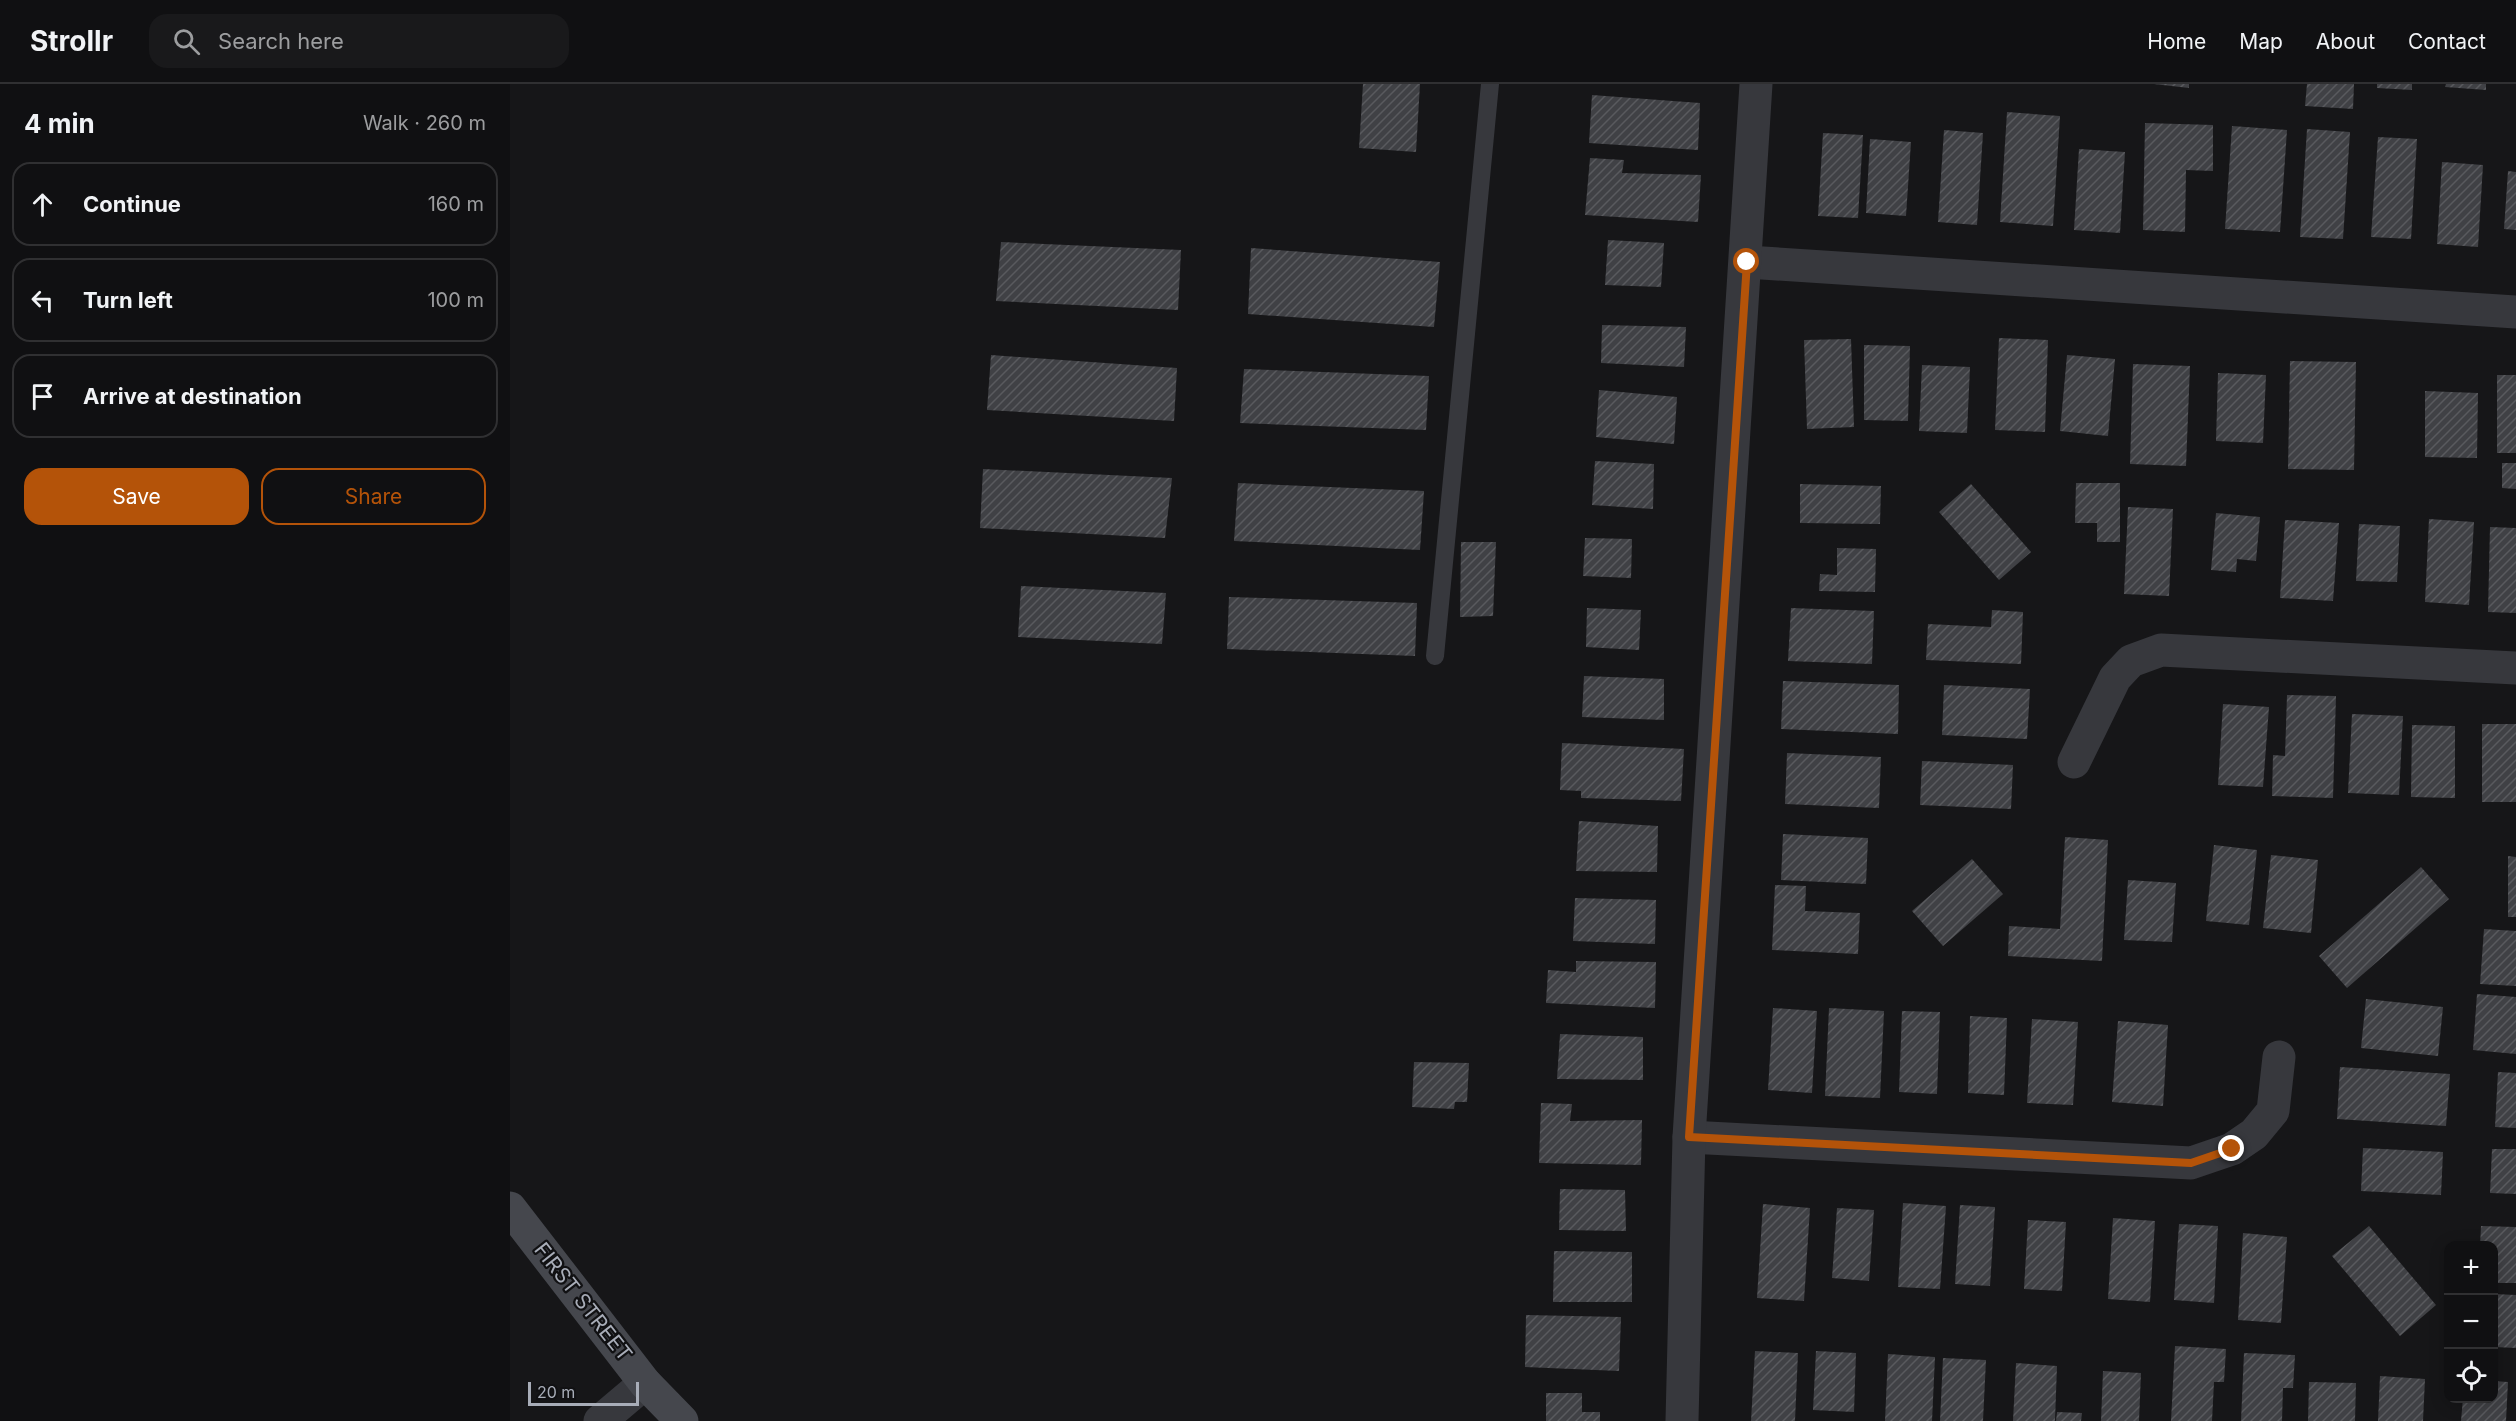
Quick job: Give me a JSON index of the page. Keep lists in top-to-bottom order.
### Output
{
  "streets": {
    "street": ["FIRST STREET"]
  },
  "scale_bar": "20 m",
  "page": {
    "header": "Strollr",
    "search": "Search here",
    "nav": [
      "Home",
      "Map",
      "About",
      "Contact"
    ],
    "heading": ["4 min", "Walk · 260 m"],
    "list": [
      ["Continue", "160 m"],
      ["Turn left", "100 m"],
      "Arrive at destination"
    ],
    "buttons": ["Save", "Share"],
    "map_buttons": ["+", "−"],
    "scale": "20 m"
  }
}
